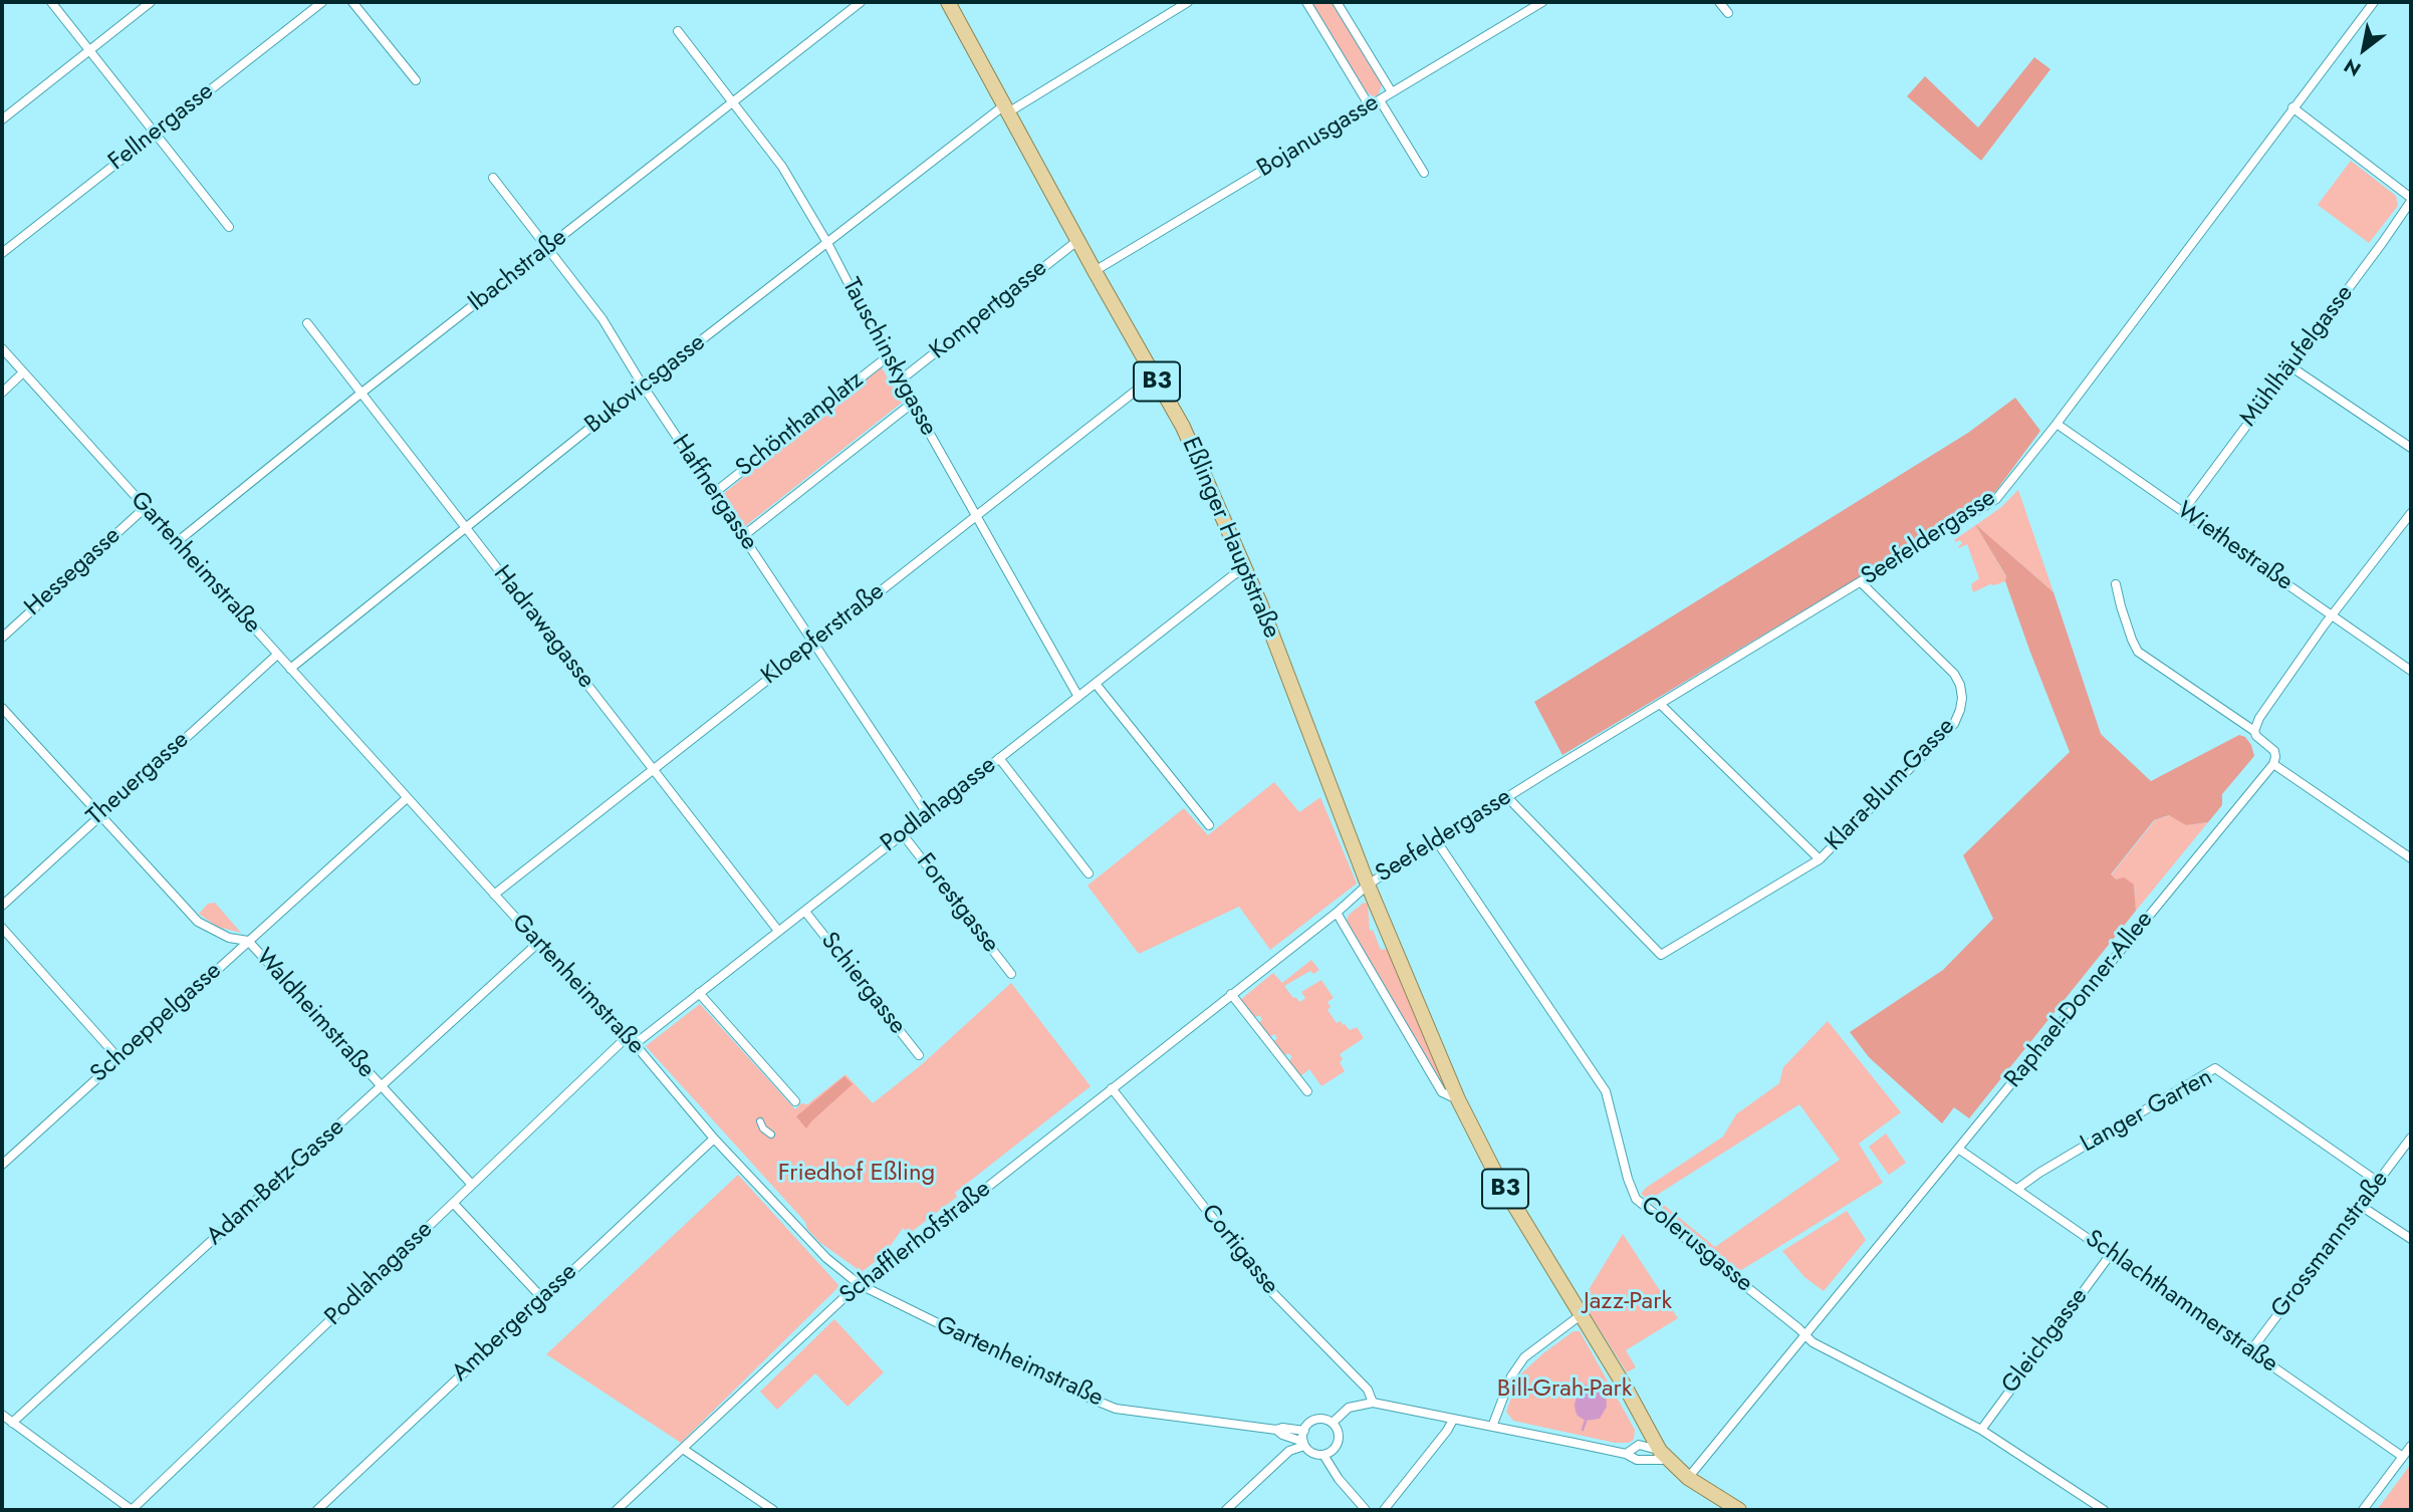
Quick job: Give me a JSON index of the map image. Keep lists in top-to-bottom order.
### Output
{
  "streets": {
    "main road": ["B3", "Eßlinger Hauptstraße"],
    "street": [
      "Fellnergasse",
      "Bojanusgasse",
      "Ibachstraße",
      "Kompertgasse",
      "Mühlhäufelgasse",
      "Tauschinskygasse",
      "Bukovicsgasse",
      "Schönthanplatz",
      "Haffnergasse",
      "Seefeldergasse",
      "Wiethestraße",
      "Gartenheimstraße",
      "Hessegasse",
      "Hadrawagasse",
      "Kloepferstraße",
      "Theuergasse",
      "Klara-Blum-Gasse",
      "Podlahagasse",
      "Forestgasse",
      "Schiergasse",
      "Raphael-Donner-Allee",
      "Waldheimstraße",
      "Schoeppelgasse",
      "Langer Garten",
      "Adam-Betz-Gasse",
      "Schafflerhofstraße",
      "Colerusgasse",
      "Grossmannstraße",
      "Cortigasse",
      "Schlachthammerstraße",
      "Ambergergasse",
      "Gleichgasse"
    ]
  },
  "crossings": [
    ["Bojanusgasse", "Eßlinger Hauptstraße"],
    ["Ibachstraße", "Tauschinskygasse"],
    ["Ibachstraße", "Haffnergasse"],
    ["Ibachstraße", "Gartenheimstraße"],
    ["Ibachstraße", "Hadrawagasse"],
    ["Kompertgasse", "Tauschinskygasse"],
    ["Kompertgasse", "Eßlinger Hauptstraße"],
    ["Mühlhäufelgasse", "Wiethestraße"],
    ["Tauschinskygasse", "Bukovicsgasse"],
    ["Tauschinskygasse", "Schönthanplatz"],
    ["Tauschinskygasse", "Kloepferstraße"],
    ["Tauschinskygasse", "Podlahagasse"],
    ["Bukovicsgasse", "Haffnergasse"],
    ["Bukovicsgasse", "Eßlinger Hauptstraße"],
    ["Bukovicsgasse", "Gartenheimstraße"],
    ["Bukovicsgasse", "Hadrawagasse"],
    ["Schönthanplatz", "Haffnergasse"],
    ["Haffnergasse", "Kloepferstraße"],
    ["Haffnergasse", "Podlahagasse"],
    ["Eßlinger Hauptstraße", "Seefeldergasse"],
    ["Eßlinger Hauptstraße", "Kloepferstraße"],
    ["Eßlinger Hauptstraße", "Podlahagasse"],
    ["Eßlinger Hauptstraße", "Raphael-Donner-Allee"],
    ["Eßlinger Hauptstraße", "Schafflerhofstraße"],
    ["Seefeldergasse", "Wiethestraße"],
    ["Seefeldergasse", "Klara-Blum-Gasse"],
    ["Seefeldergasse", "Schafflerhofstraße"],
    ["Seefeldergasse", "Colerusgasse"],
    ["Gartenheimstraße", "Hessegasse"],
    ["Gartenheimstraße", "Kloepferstraße"],
    ["Gartenheimstraße", "Theuergasse"],
    ["Gartenheimstraße", "Podlahagasse"],
    ["Gartenheimstraße", "Schoeppelgasse"],
    ["Gartenheimstraße", "Adam-Betz-Gasse"],
    ["Gartenheimstraße", "Schafflerhofstraße"],
    ["Gartenheimstraße", "Cortigasse"],
    ["Gartenheimstraße", "Ambergergasse"],
    ["Hadrawagasse", "Kloepferstraße"],
    ["Hadrawagasse", "Podlahagasse"],
    ["Theuergasse", "Waldheimstraße"],
    ["Podlahagasse", "Forestgasse"],
    ["Podlahagasse", "Schiergasse"],
    ["Podlahagasse", "Waldheimstraße"],
    ["Raphael-Donner-Allee", "Colerusgasse"],
    ["Raphael-Donner-Allee", "Schlachthammerstraße"],
    ["Waldheimstraße", "Schoeppelgasse"],
    ["Waldheimstraße", "Adam-Betz-Gasse"],
    ["Langer Garten", "Grossmannstraße"],
    ["Langer Garten", "Schlachthammerstraße"],
    ["Schafflerhofstraße", "Cortigasse"],
    ["Colerusgasse", "Gleichgasse"],
    ["Grossmannstraße", "Schlachthammerstraße"],
    ["Schlachthammerstraße", "Gleichgasse"]
  ],
  "parks": ["Friedhof Eßling", "Jazz-Park", "Bill-Grah-Park"],
  "north": "bottom left"
}
